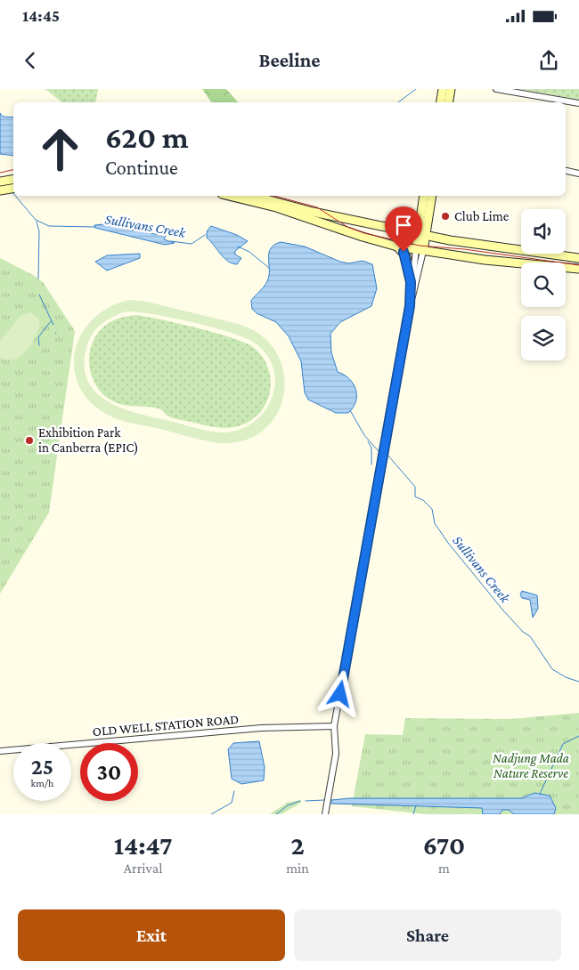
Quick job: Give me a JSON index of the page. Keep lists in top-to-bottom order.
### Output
{
  "streets": {
    "street": ["OLD WELL STATION ROAD"]
  },
  "water": ["Sullivans Creek"],
  "parks": ["Nadjung Mada Nature Reserve"],
  "places": ["Club Lime", "Exhibition Park in Canberra (EPIC)"],
  "page": {
    "status": "14:45",
    "header": "Beeline",
    "turn": ["620 m", "Continue"],
    "speed": "25 km/h",
    "limit": "30",
    "eta": [
      "14:47",
      "Arrival",
      "2",
      "min",
      "670",
      "m"
    ],
    "buttons": ["Exit", "Share"]
  }
}
